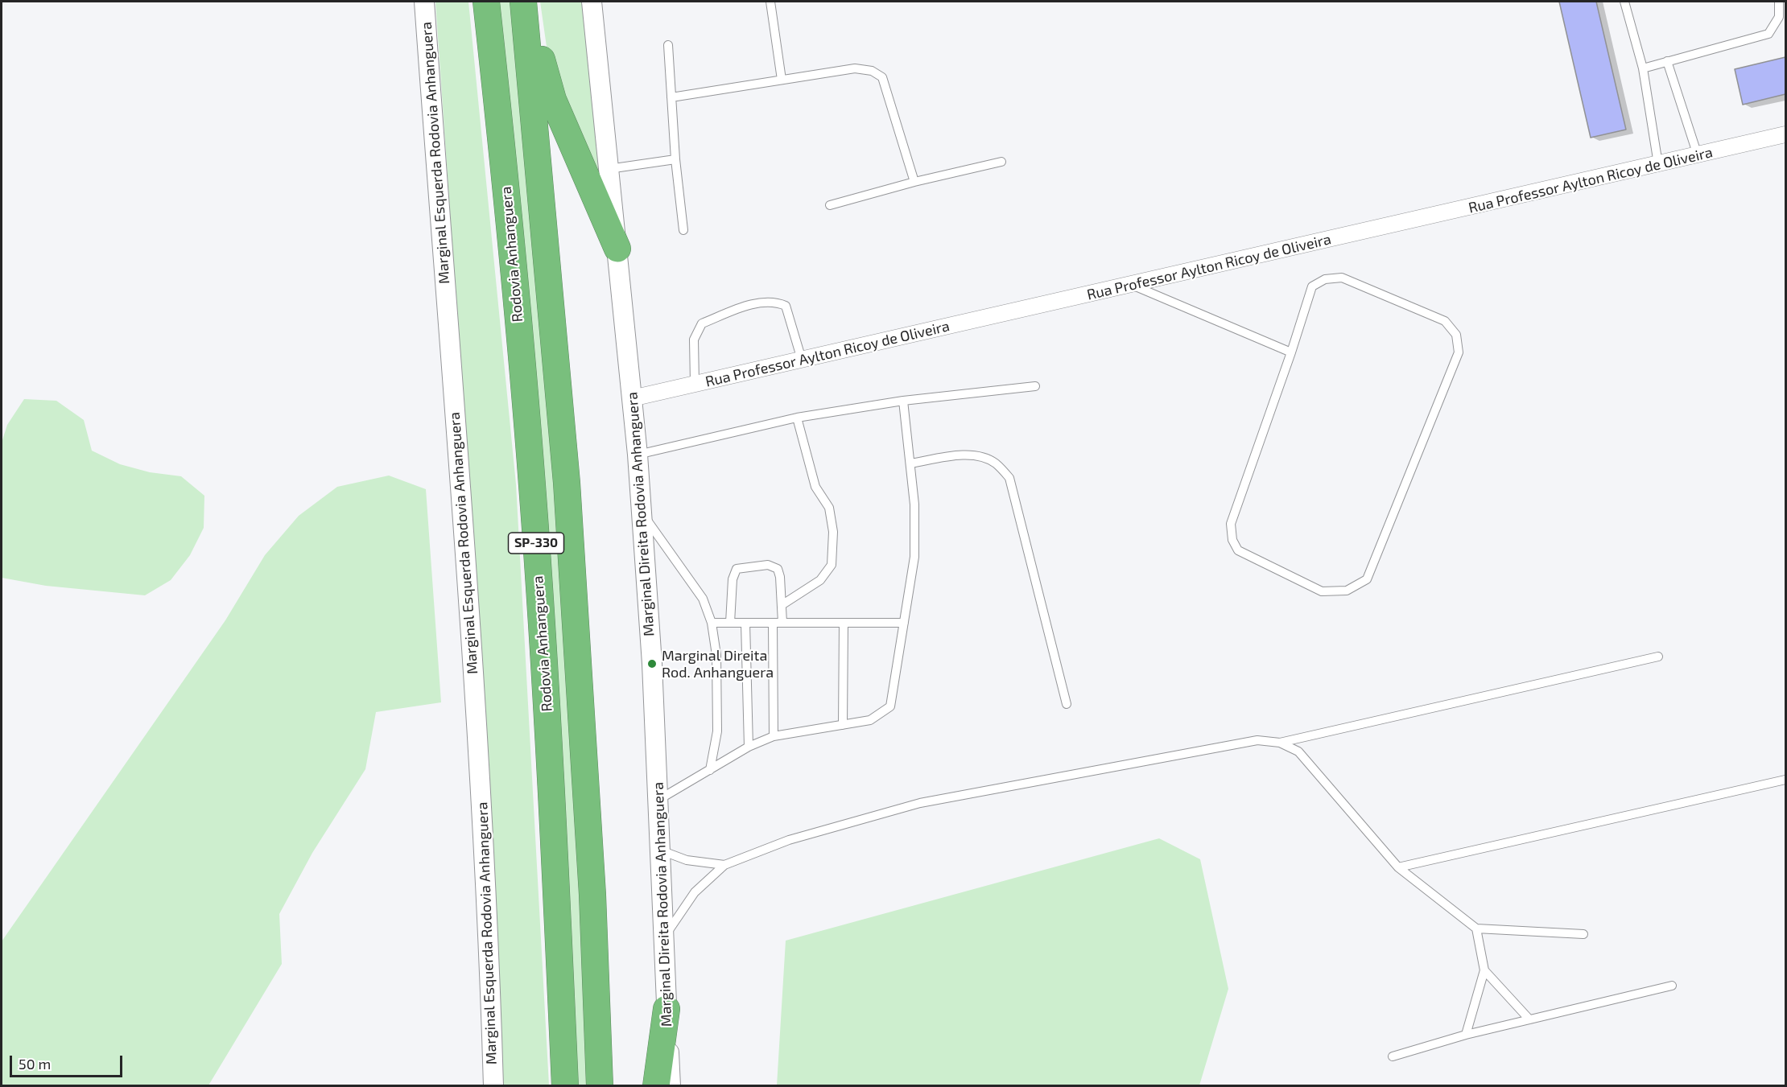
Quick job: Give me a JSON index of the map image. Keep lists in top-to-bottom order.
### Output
{
  "streets": {
    "highway": ["Rodovia Anhanguera", "SP-330"],
    "street": ["Marginal Esquerda Rodovia Anhanguera", "Rua Professor Aylton Ricoy de Oliveira", "Marginal Direita Rodovia Anhanguera"]
  },
  "crossings": [
    ["Rua Professor Aylton Ricoy de Oliveira", "Marginal Direita Rodovia Anhanguera"]
  ],
  "places": ["Marginal Direita Rod. Anhanguera"],
  "scale_bar": "50 m"
}
